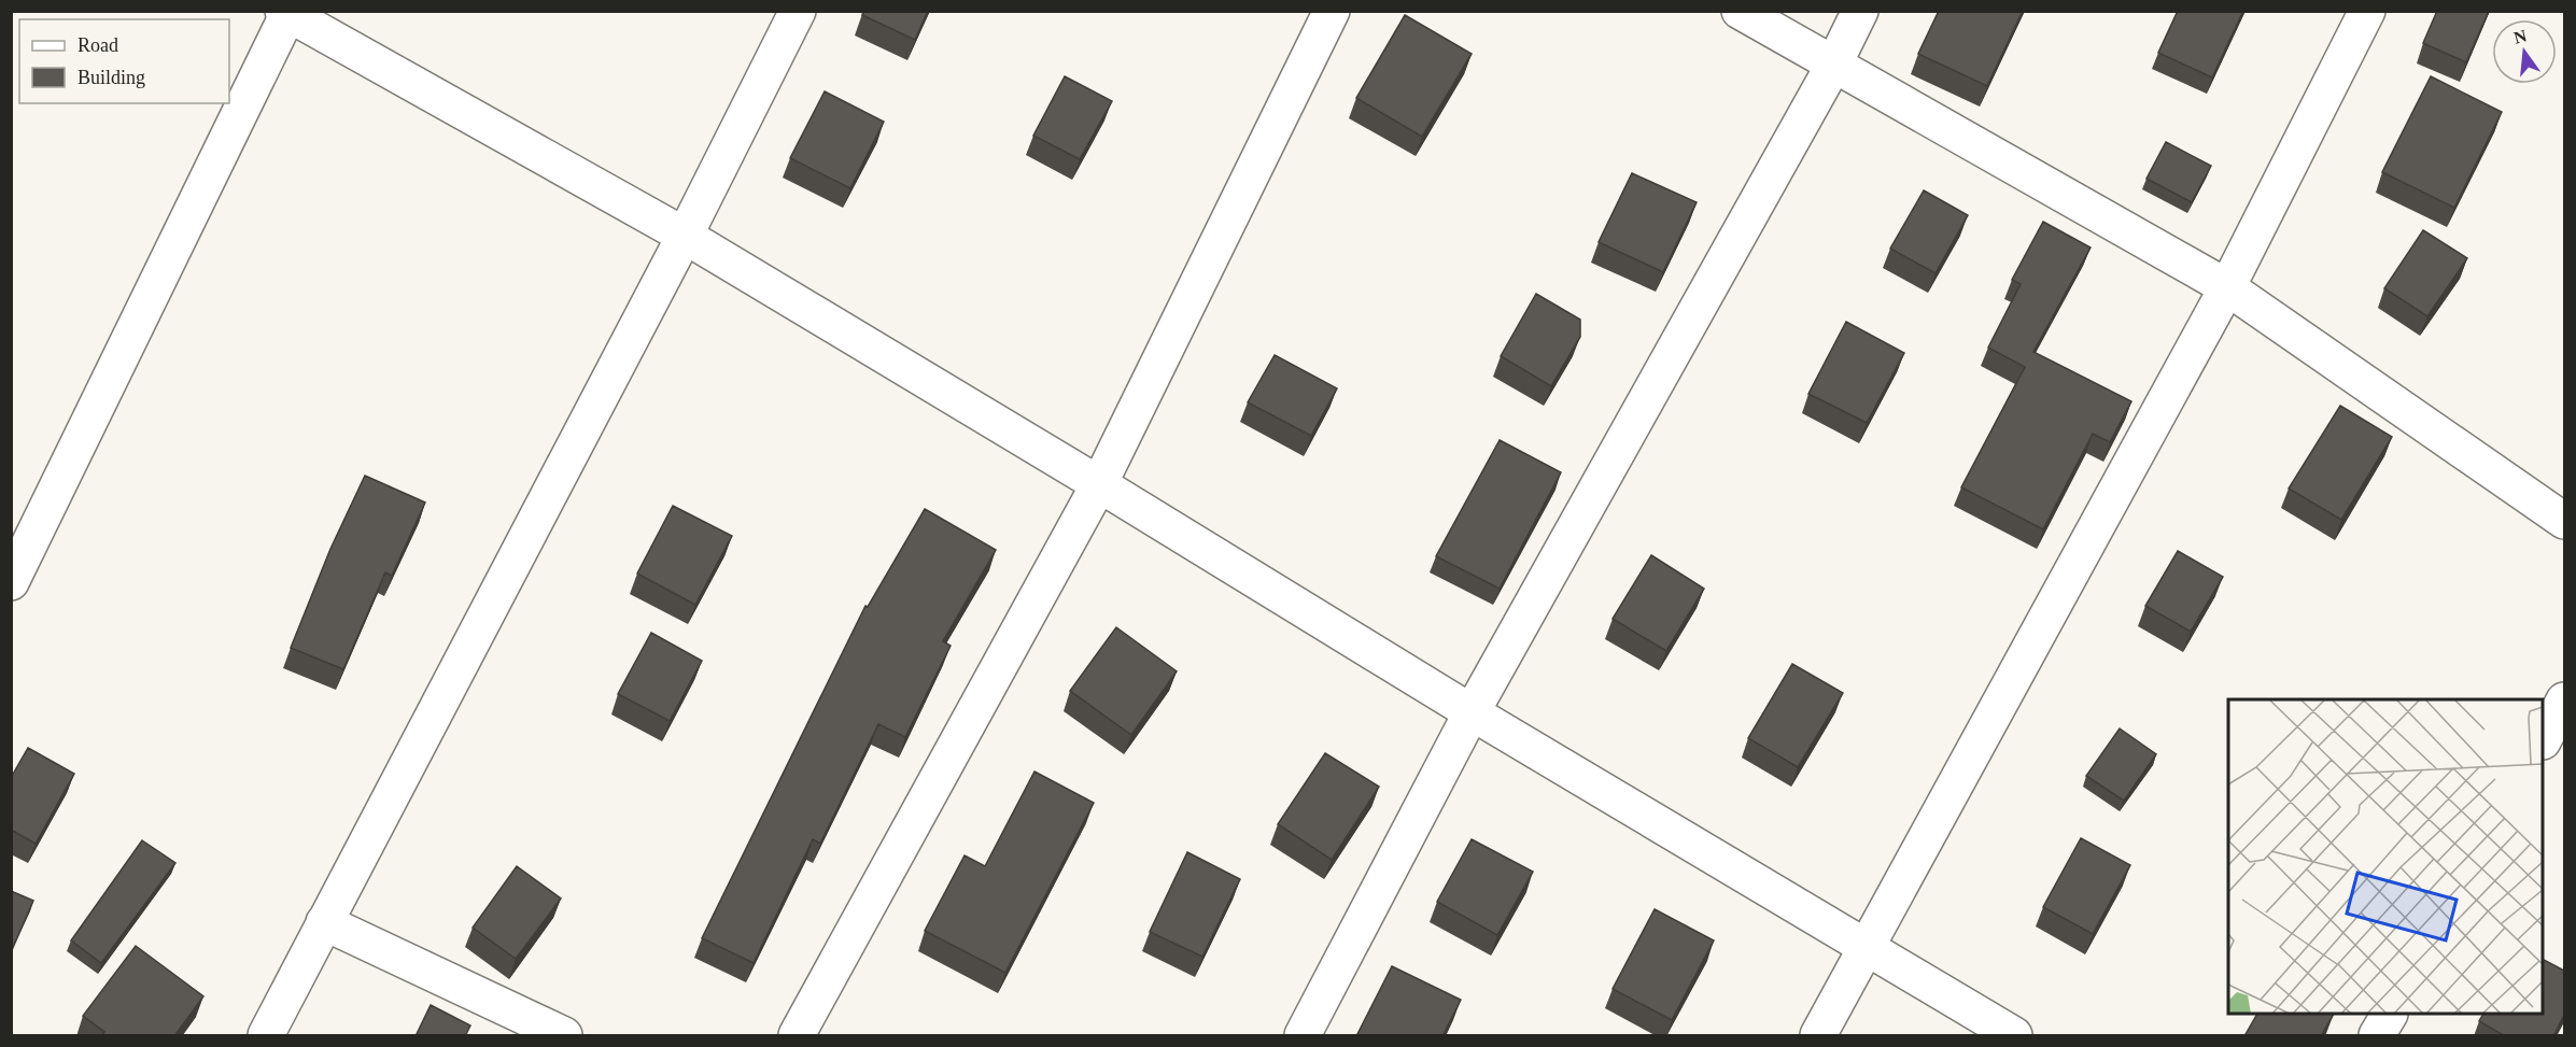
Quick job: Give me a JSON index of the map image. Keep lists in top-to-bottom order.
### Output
{
  "legend": ["Road", "Building"],
  "north": "top"
}
